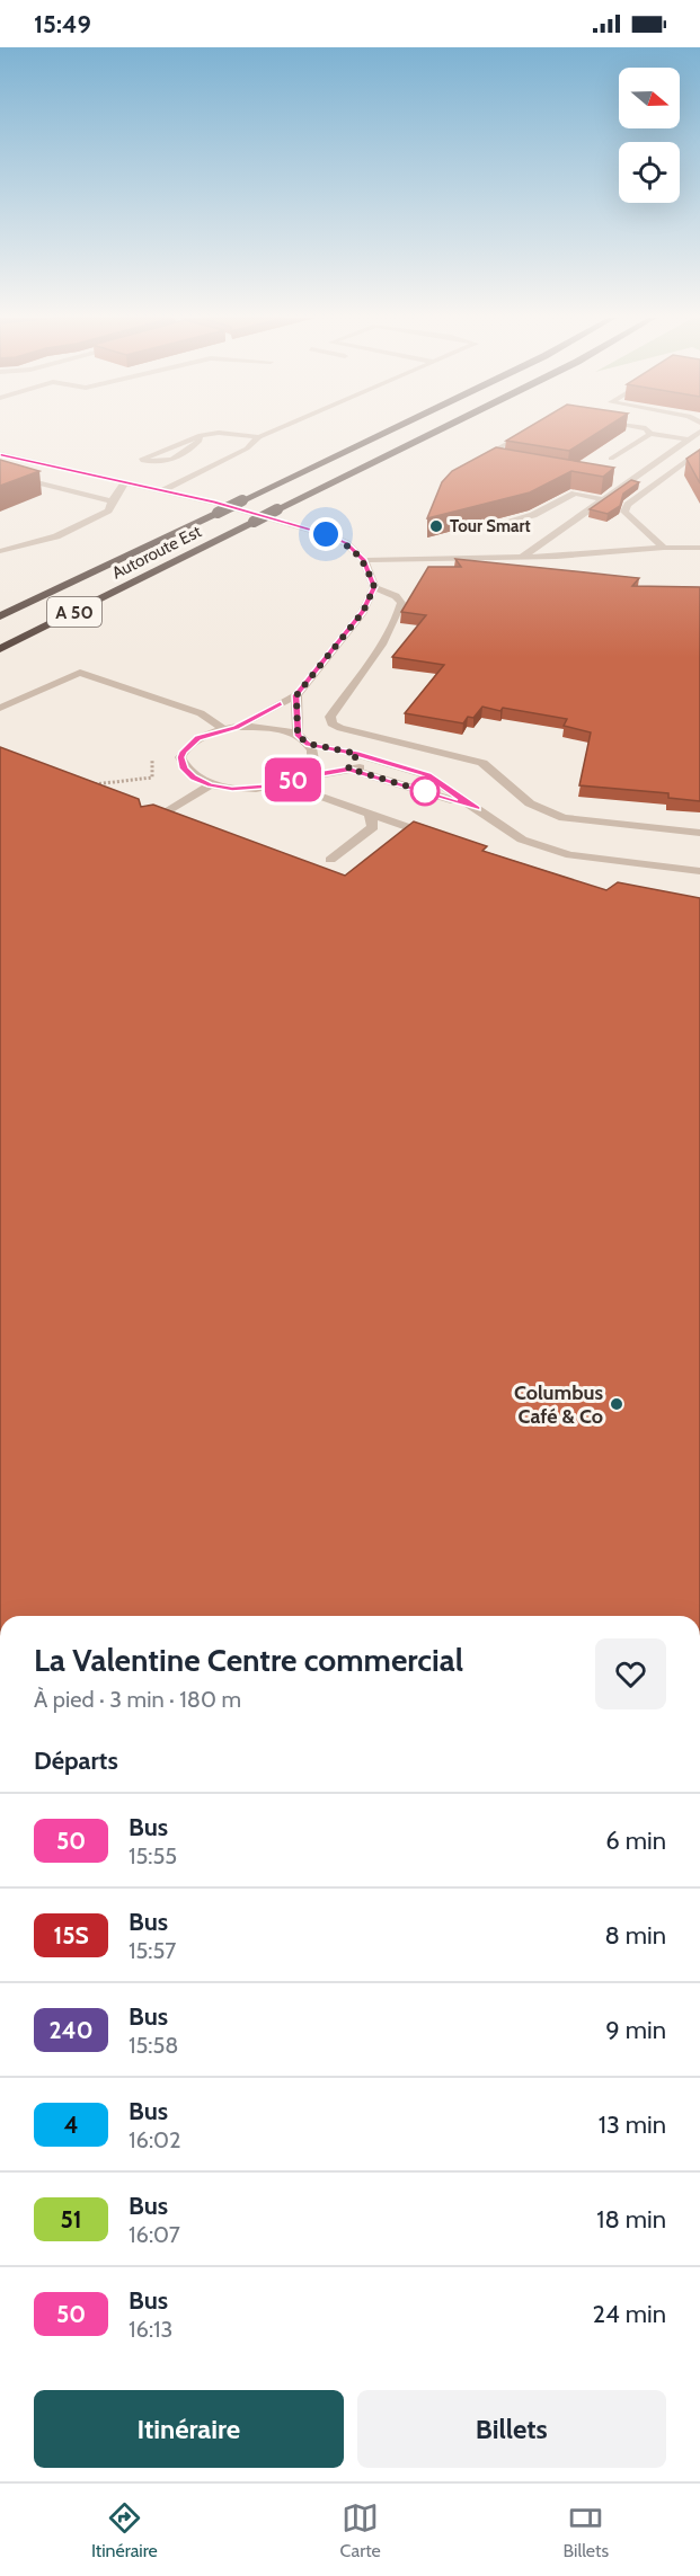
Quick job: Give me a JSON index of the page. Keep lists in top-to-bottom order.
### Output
{
  "streets": {
    "highway": ["Autoroute Est", "A 50"]
  },
  "places": ["Tour Smart", "Columbus Café & Co"],
  "lines": ["bus line 50"],
  "north": "right",
  "page": {
    "status": "15:49",
    "on_map": "50",
    "heading": [
      ["La Valentine Centre commercial", "À pied · 3 min · 180 m"],
      "Départs"
    ],
    "list": [
      {
        "mark": "50",
        "name": "Bus",
        "note": "15:55",
        "value": "6 min"
      },
      {
        "mark": "15S",
        "name": "Bus",
        "note": "15:57",
        "value": "8 min"
      },
      {
        "mark": "240",
        "name": "Bus",
        "note": "15:58",
        "value": "9 min"
      },
      {
        "mark": "4",
        "name": "Bus",
        "note": "16:02",
        "value": "13 min"
      },
      {
        "mark": "51",
        "name": "Bus",
        "note": "16:07",
        "value": "18 min"
      },
      {
        "mark": "50",
        "name": "Bus",
        "note": "16:13",
        "value": "24 min"
      }
    ],
    "buttons": ["Itinéraire", "Billets"],
    "tabs": ["Itinéraire", "Carte", "Billets"]
  }
}
